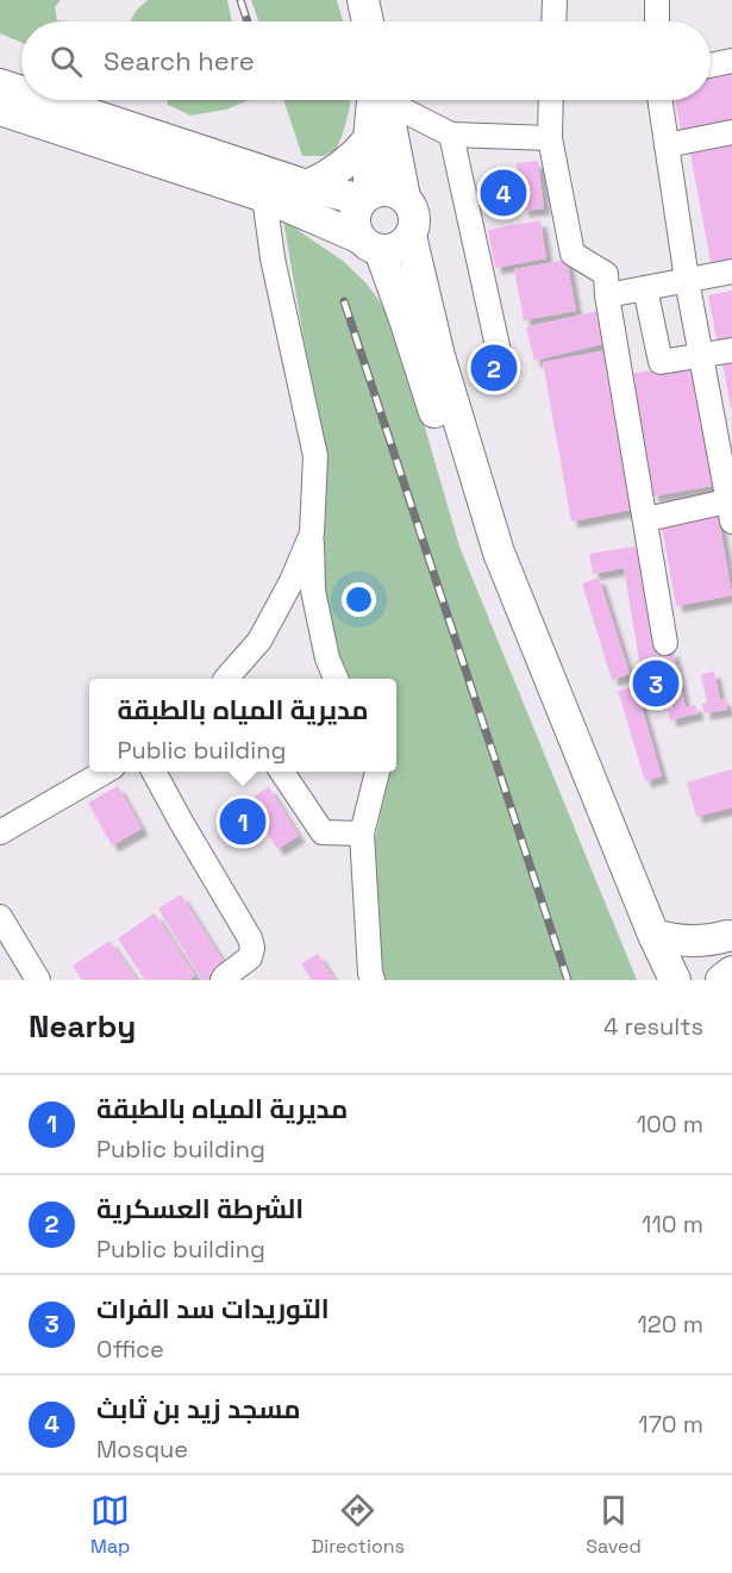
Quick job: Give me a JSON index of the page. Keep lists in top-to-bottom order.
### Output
{
  "page": {
    "search": "Search here",
    "pins": [
      "4",
      "2",
      "3",
      "1"
    ],
    "popup": ["مديرية المياه بالطبقة", "Public building"],
    "heading": ["Nearby", "4 results"],
    "list": [
      {
        "mark": "1",
        "name": "مديرية المياه بالطبقة",
        "note": "Public building",
        "value": "100 m"
      },
      {
        "mark": "2",
        "name": "الشرطة العسكرية",
        "note": "Public building",
        "value": "110 m"
      },
      {
        "mark": "3",
        "name": "التوريدات سد الفرات",
        "note": "Office",
        "value": "120 m"
      },
      {
        "mark": "4",
        "name": "مسجد زيد بن ثابث",
        "note": "Mosque",
        "value": "170 m"
      }
    ],
    "nav": ["Map", "Directions", "Saved"]
  }
}
